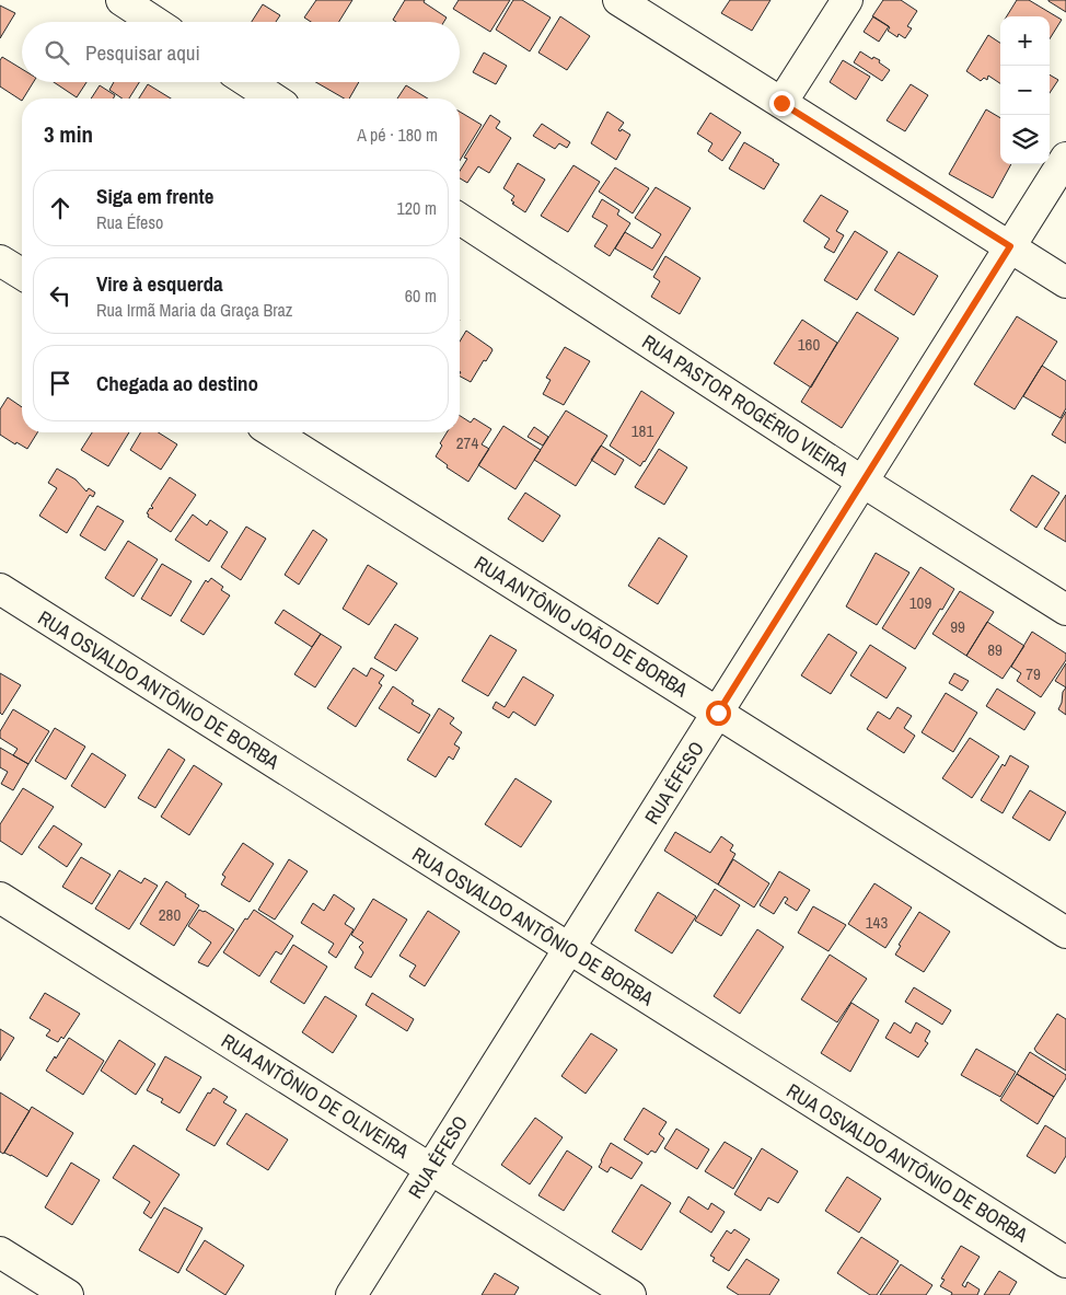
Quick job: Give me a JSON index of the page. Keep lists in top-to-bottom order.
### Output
{
  "streets": {
    "street": [
      "RUA PASTOR ROGÉRIO VIEIRA",
      "RUA ANTÔNIO JOÃO DE BORBA",
      "RUA OSVALDO ANTÔNIO DE BORBA",
      "RUA ÉFESO",
      "RUA ANTÔNIO DE OLIVEIRA"
    ]
  },
  "crossings": [
    ["RUA PASTOR ROGÉRIO VIEIRA", "RUA ÉFESO"],
    ["RUA ANTÔNIO JOÃO DE BORBA", "RUA ÉFESO"],
    ["RUA OSVALDO ANTÔNIO DE BORBA", "RUA ÉFESO"],
    ["RUA ÉFESO", "RUA ANTÔNIO DE OLIVEIRA"]
  ],
  "house_numbers": [
    "160",
    "181",
    "274",
    "109",
    "99",
    "89",
    "79",
    "280",
    "143"
  ],
  "page": {
    "map_buttons": ["+", "−"],
    "search": "Pesquisar aqui",
    "heading": ["3 min", "A pé · 180 m"],
    "list": [
      ["Siga em frente", "Rua Éfeso", "120 m"],
      ["Vire à esquerda", "Rua Irmã Maria da Graça Braz", "60 m"],
      "Chegada ao destino"
    ]
  }
}
